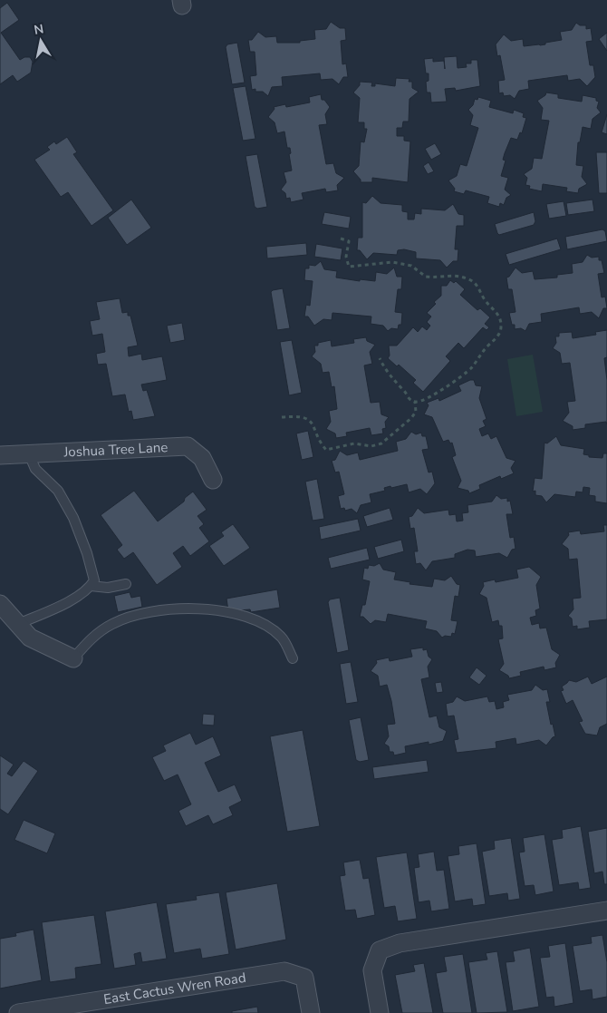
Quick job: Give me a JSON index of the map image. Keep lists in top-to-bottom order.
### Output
{
  "streets": {
    "street": ["Joshua Tree Lane", "East Cactus Wren Road"]
  },
  "north": "top"
}
